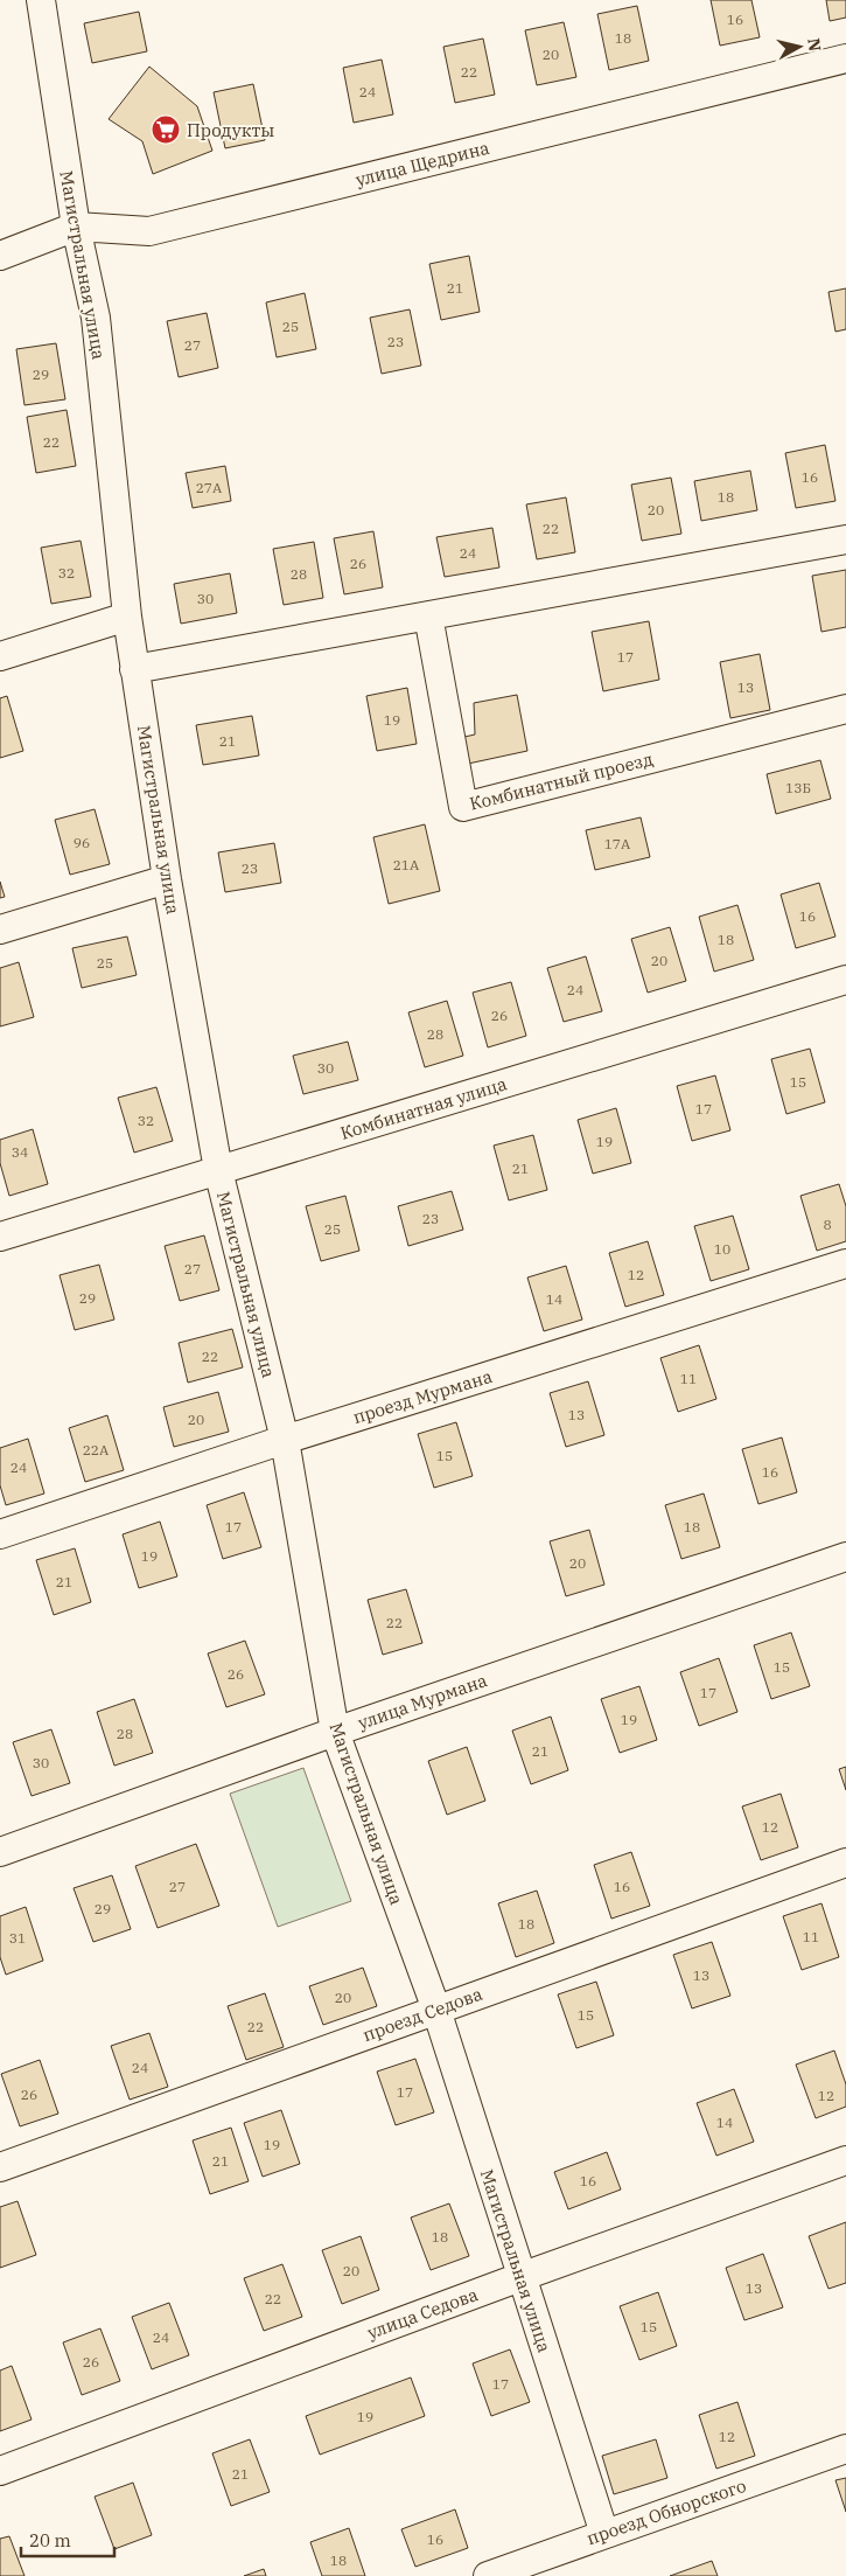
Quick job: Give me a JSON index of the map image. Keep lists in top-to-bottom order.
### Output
{
  "streets": {
    "street": [
      "улица Щедрина",
      "Магистральная улица",
      "Комбинатный проезд",
      "Комбинатная улица",
      "проезд Мурмана",
      "улица Мурмана",
      "проезд Седова",
      "улица Седова",
      "проезд Обнорского"
    ]
  },
  "crossings": [
    ["улица Щедрина", "Магистральная улица"],
    ["Магистральная улица", "Комбинатная улица"],
    ["Магистральная улица", "проезд Мурмана"],
    ["Магистральная улица", "улица Мурмана"],
    ["Магистральная улица", "проезд Седова"],
    ["Магистральная улица", "улица Седова"],
    ["Магистральная улица", "проезд Обнорского"]
  ],
  "places": {
    "supermarket": ["Продукты"]
  },
  "house_numbers": [
    "16",
    "18",
    "20",
    "22",
    "24",
    "21",
    "25",
    "23",
    "27",
    "29",
    "22",
    "16",
    "27А",
    "18",
    "20",
    "22",
    "24",
    "26",
    "32",
    "28",
    "30",
    "17",
    "13",
    "19",
    "21",
    "13Б",
    "96",
    "17А",
    "21А",
    "23",
    "16",
    "18",
    "20",
    "25",
    "24",
    "26",
    "28",
    "30",
    "15",
    "17",
    "32",
    "19",
    "34",
    "21",
    "23",
    "8",
    "25",
    "10",
    "27",
    "12",
    "29",
    "14",
    "22",
    "11",
    "13",
    "20",
    "22А",
    "15",
    "24",
    "16",
    "17",
    "18",
    "19",
    "20",
    "21",
    "22",
    "15",
    "26",
    "17",
    "19",
    "28",
    "21",
    "30",
    "12",
    "27",
    "16",
    "29",
    "18",
    "11",
    "31",
    "13",
    "20",
    "15",
    "22",
    "24",
    "17",
    "26",
    "12",
    "14",
    "19",
    "21",
    "16",
    "18",
    "20",
    "13",
    "22",
    "15",
    "24",
    "26",
    "17",
    "19",
    "12",
    "21",
    "16",
    "18"
  ],
  "scale_bar": "20 m",
  "north": "right"
}
